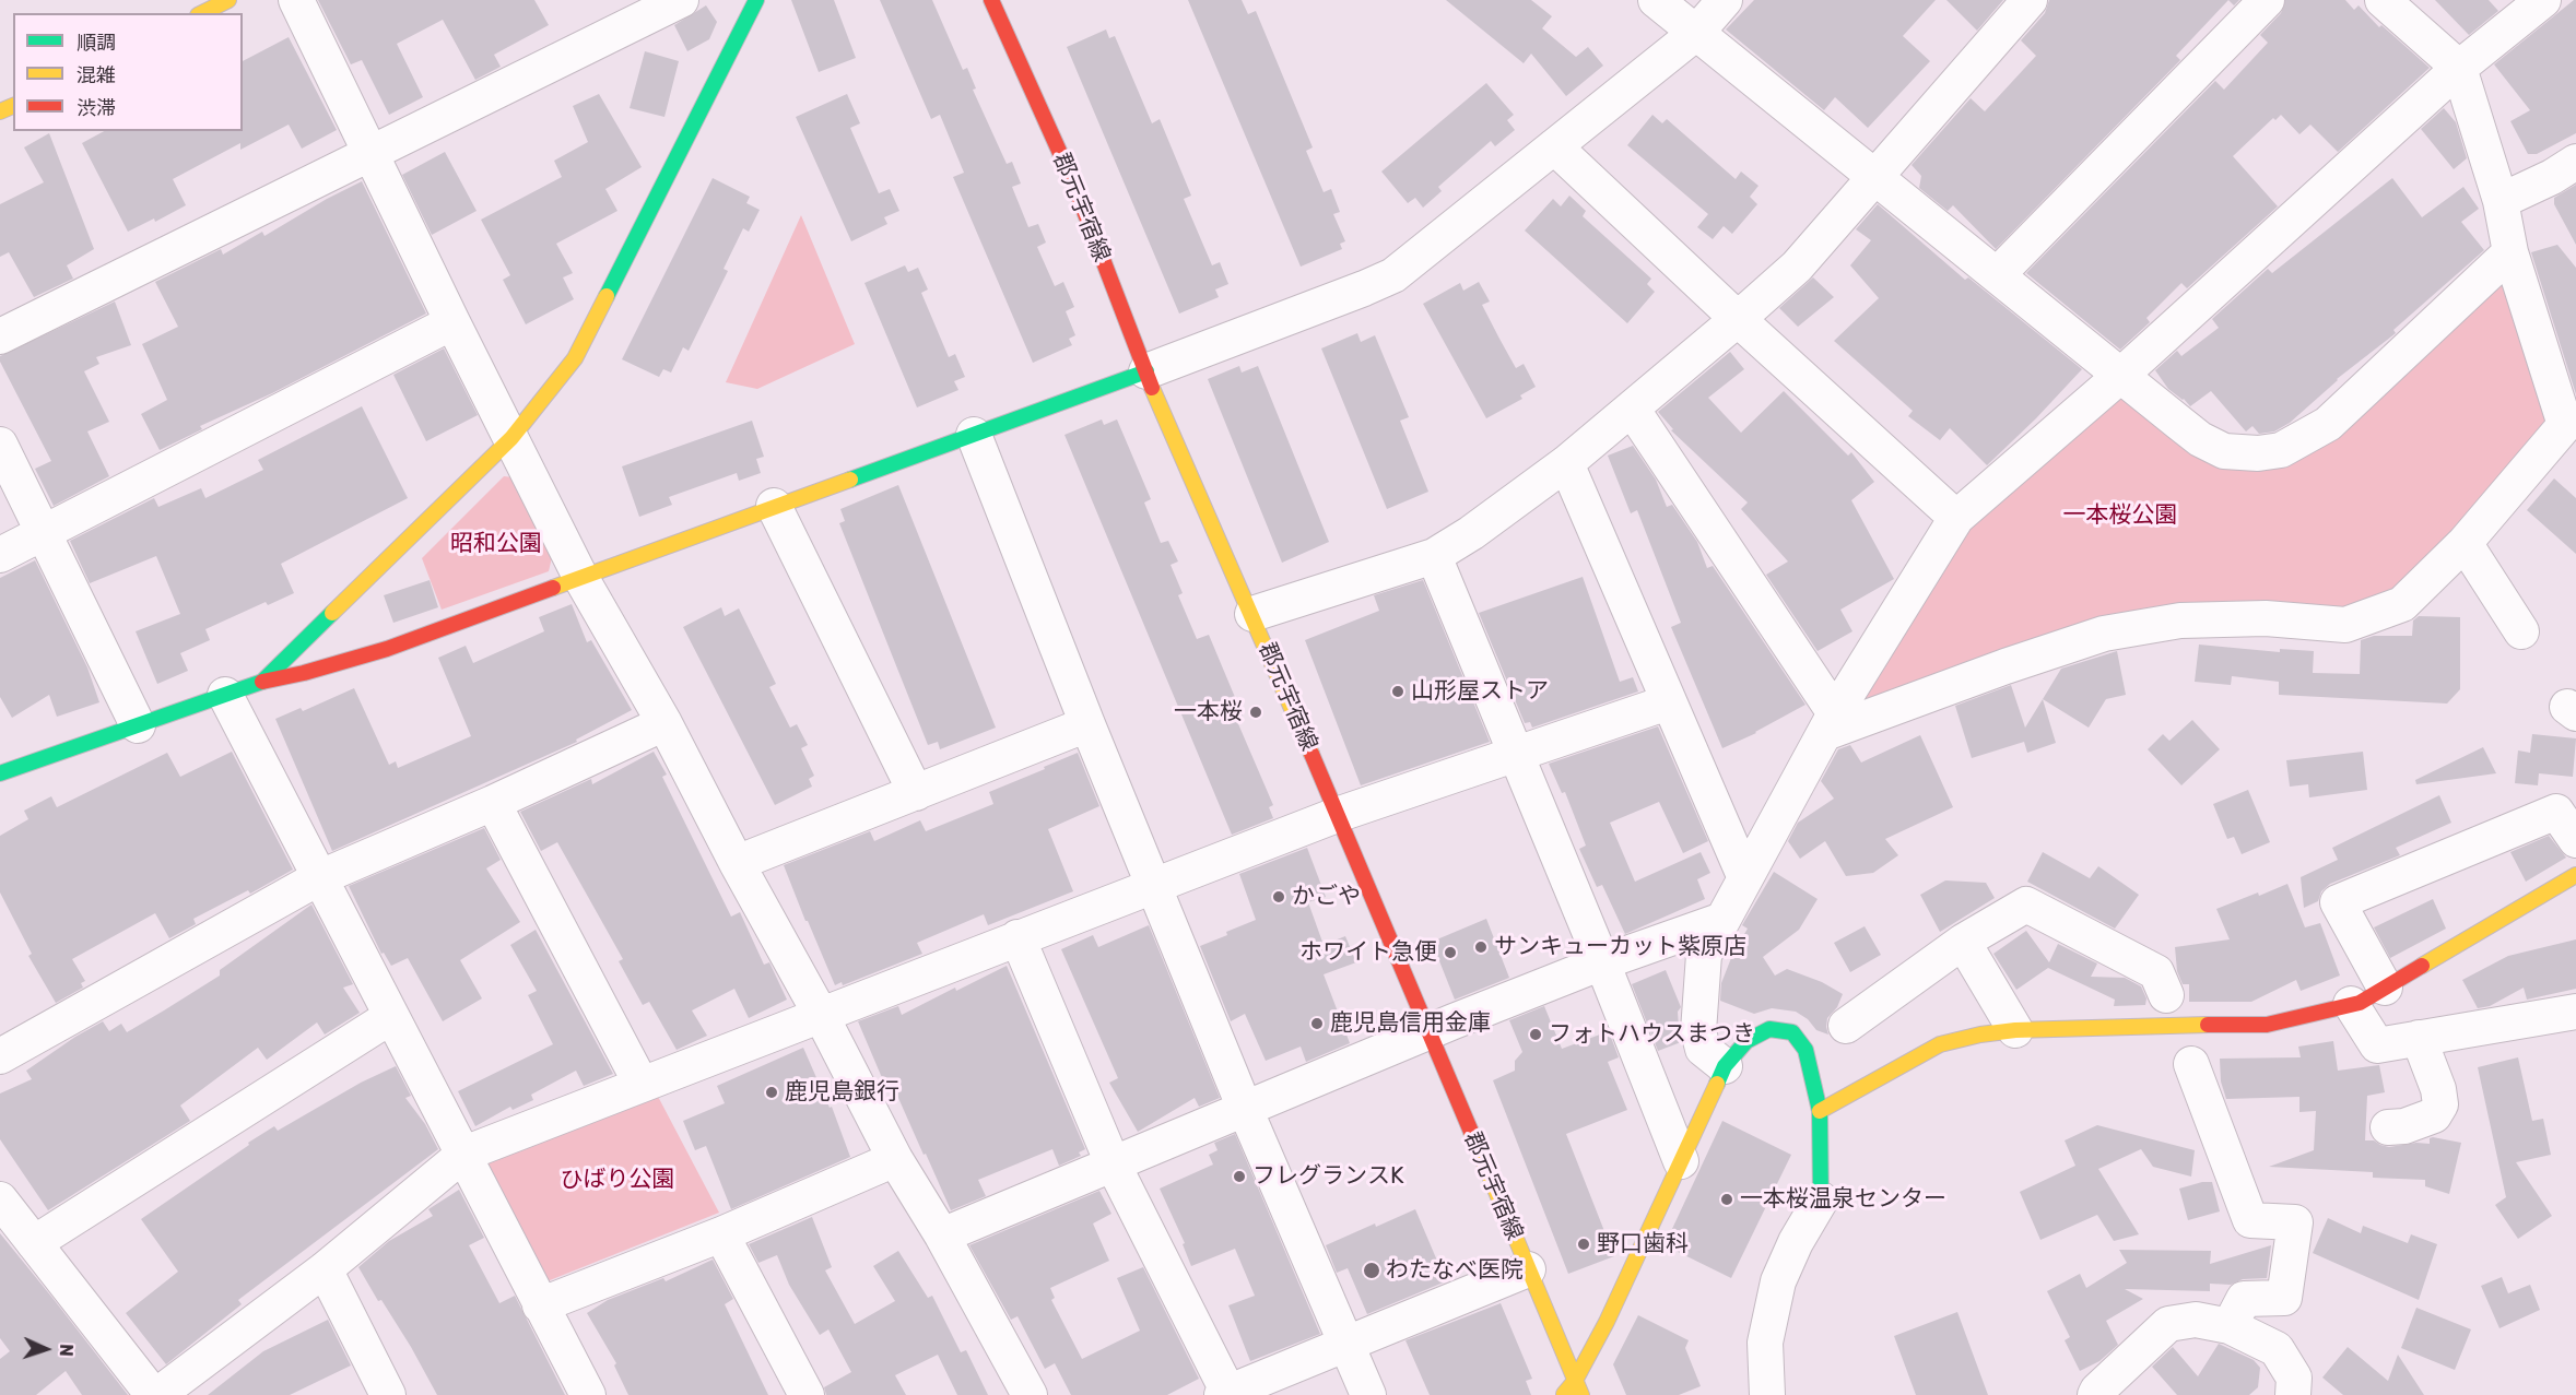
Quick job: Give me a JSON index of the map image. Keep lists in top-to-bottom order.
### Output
{
  "streets": {
    "street": ["郡元宇宿線"]
  },
  "parks": ["一本桜公園", "昭和公園", "ひばり公園"],
  "places": [
    "山形屋ストア",
    "一本桜",
    "かごや",
    "サンキューカット紫原店",
    "ホワイト急便",
    "鹿児島信用金庫",
    "フォトハウスまつき",
    "鹿児島銀行",
    "フレグランスK",
    "一本桜温泉センター",
    "野口歯科",
    "わたなべ医院"
  ],
  "legend": ["順調", "混雑", "渋滞"],
  "north": "right"
}
